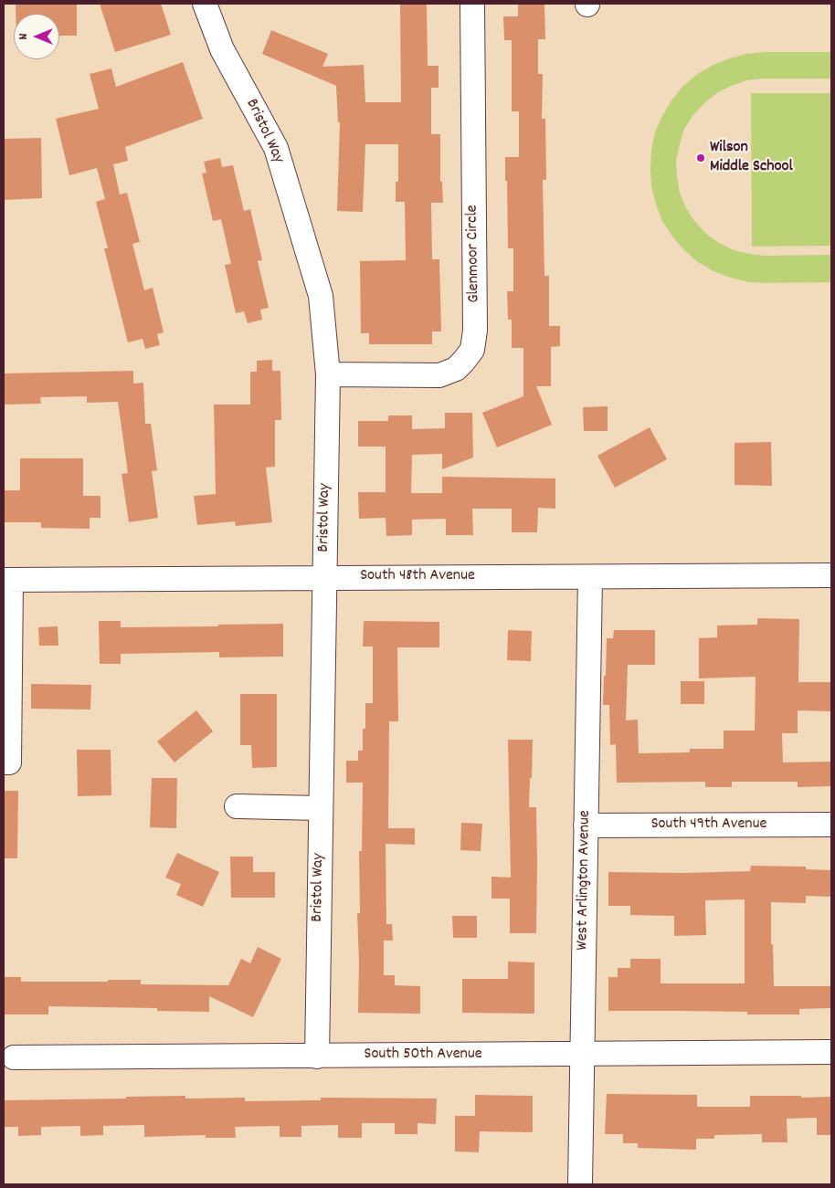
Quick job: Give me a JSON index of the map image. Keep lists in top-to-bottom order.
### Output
{
  "streets": {
    "street": [
      "Bristol Way",
      "Glenmoor Circle",
      "South 48th Avenue",
      "South 49th Avenue",
      "West Arlington Avenue",
      "South 50th Avenue"
    ]
  },
  "crossings": [
    ["Bristol Way", "Glenmoor Circle"],
    ["Bristol Way", "South 48th Avenue"],
    ["Bristol Way", "South 50th Avenue"],
    ["South 48th Avenue", "West Arlington Avenue"],
    ["South 49th Avenue", "West Arlington Avenue"],
    ["West Arlington Avenue", "South 50th Avenue"]
  ],
  "places": ["Wilson Middle School"],
  "north": "left"
}
